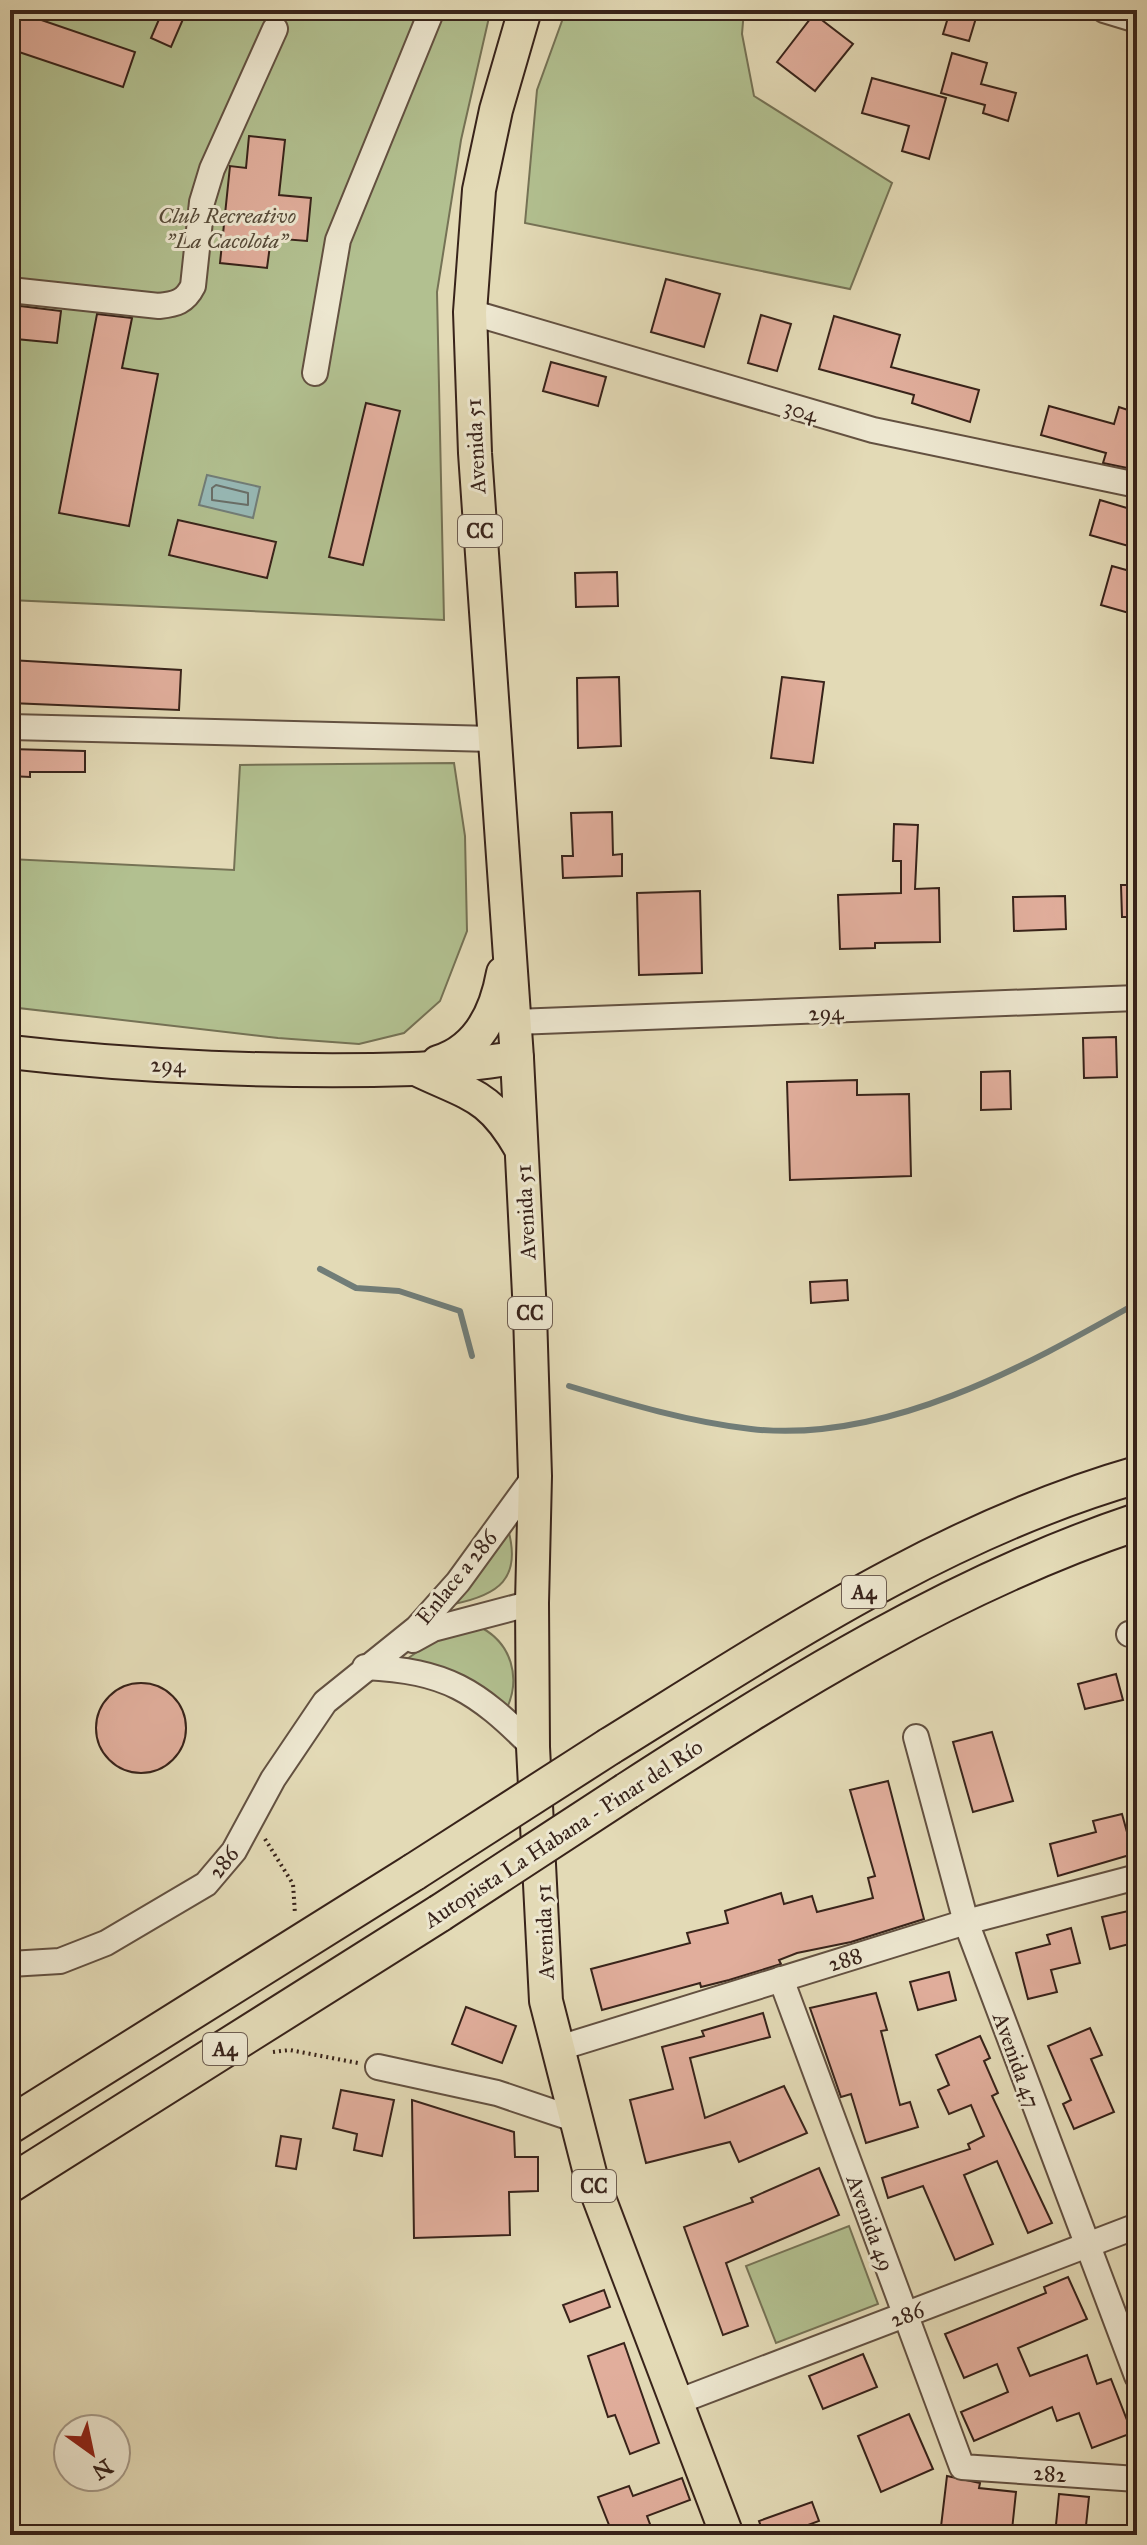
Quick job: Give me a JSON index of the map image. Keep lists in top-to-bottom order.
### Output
{
  "streets": {
    "highway": ["A4", "Autopista La Habana - Pinar del Río"],
    "main road": ["Avenida 51", "CC", "294"],
    "street": [
      "304",
      "Enlace a 286",
      "286",
      "288",
      "Avenida 47",
      "Avenida 49",
      "282"
    ]
  },
  "crossings": [
    ["304", "Avenida 51"],
    ["Avenida 51", "294"],
    ["Avenida 51", "Enlace a 286"],
    ["Avenida 51", "286"],
    ["Avenida 51", "288"],
    ["Enlace a 286", "286"],
    ["286", "Avenida 47"],
    ["286", "Avenida 49"],
    ["288", "Avenida 47"],
    ["288", "Avenida 49"],
    ["Avenida 49", "282"]
  ],
  "parks": ["Club Recreativo \"La Cacolota\""],
  "north": "bottom right"
}
